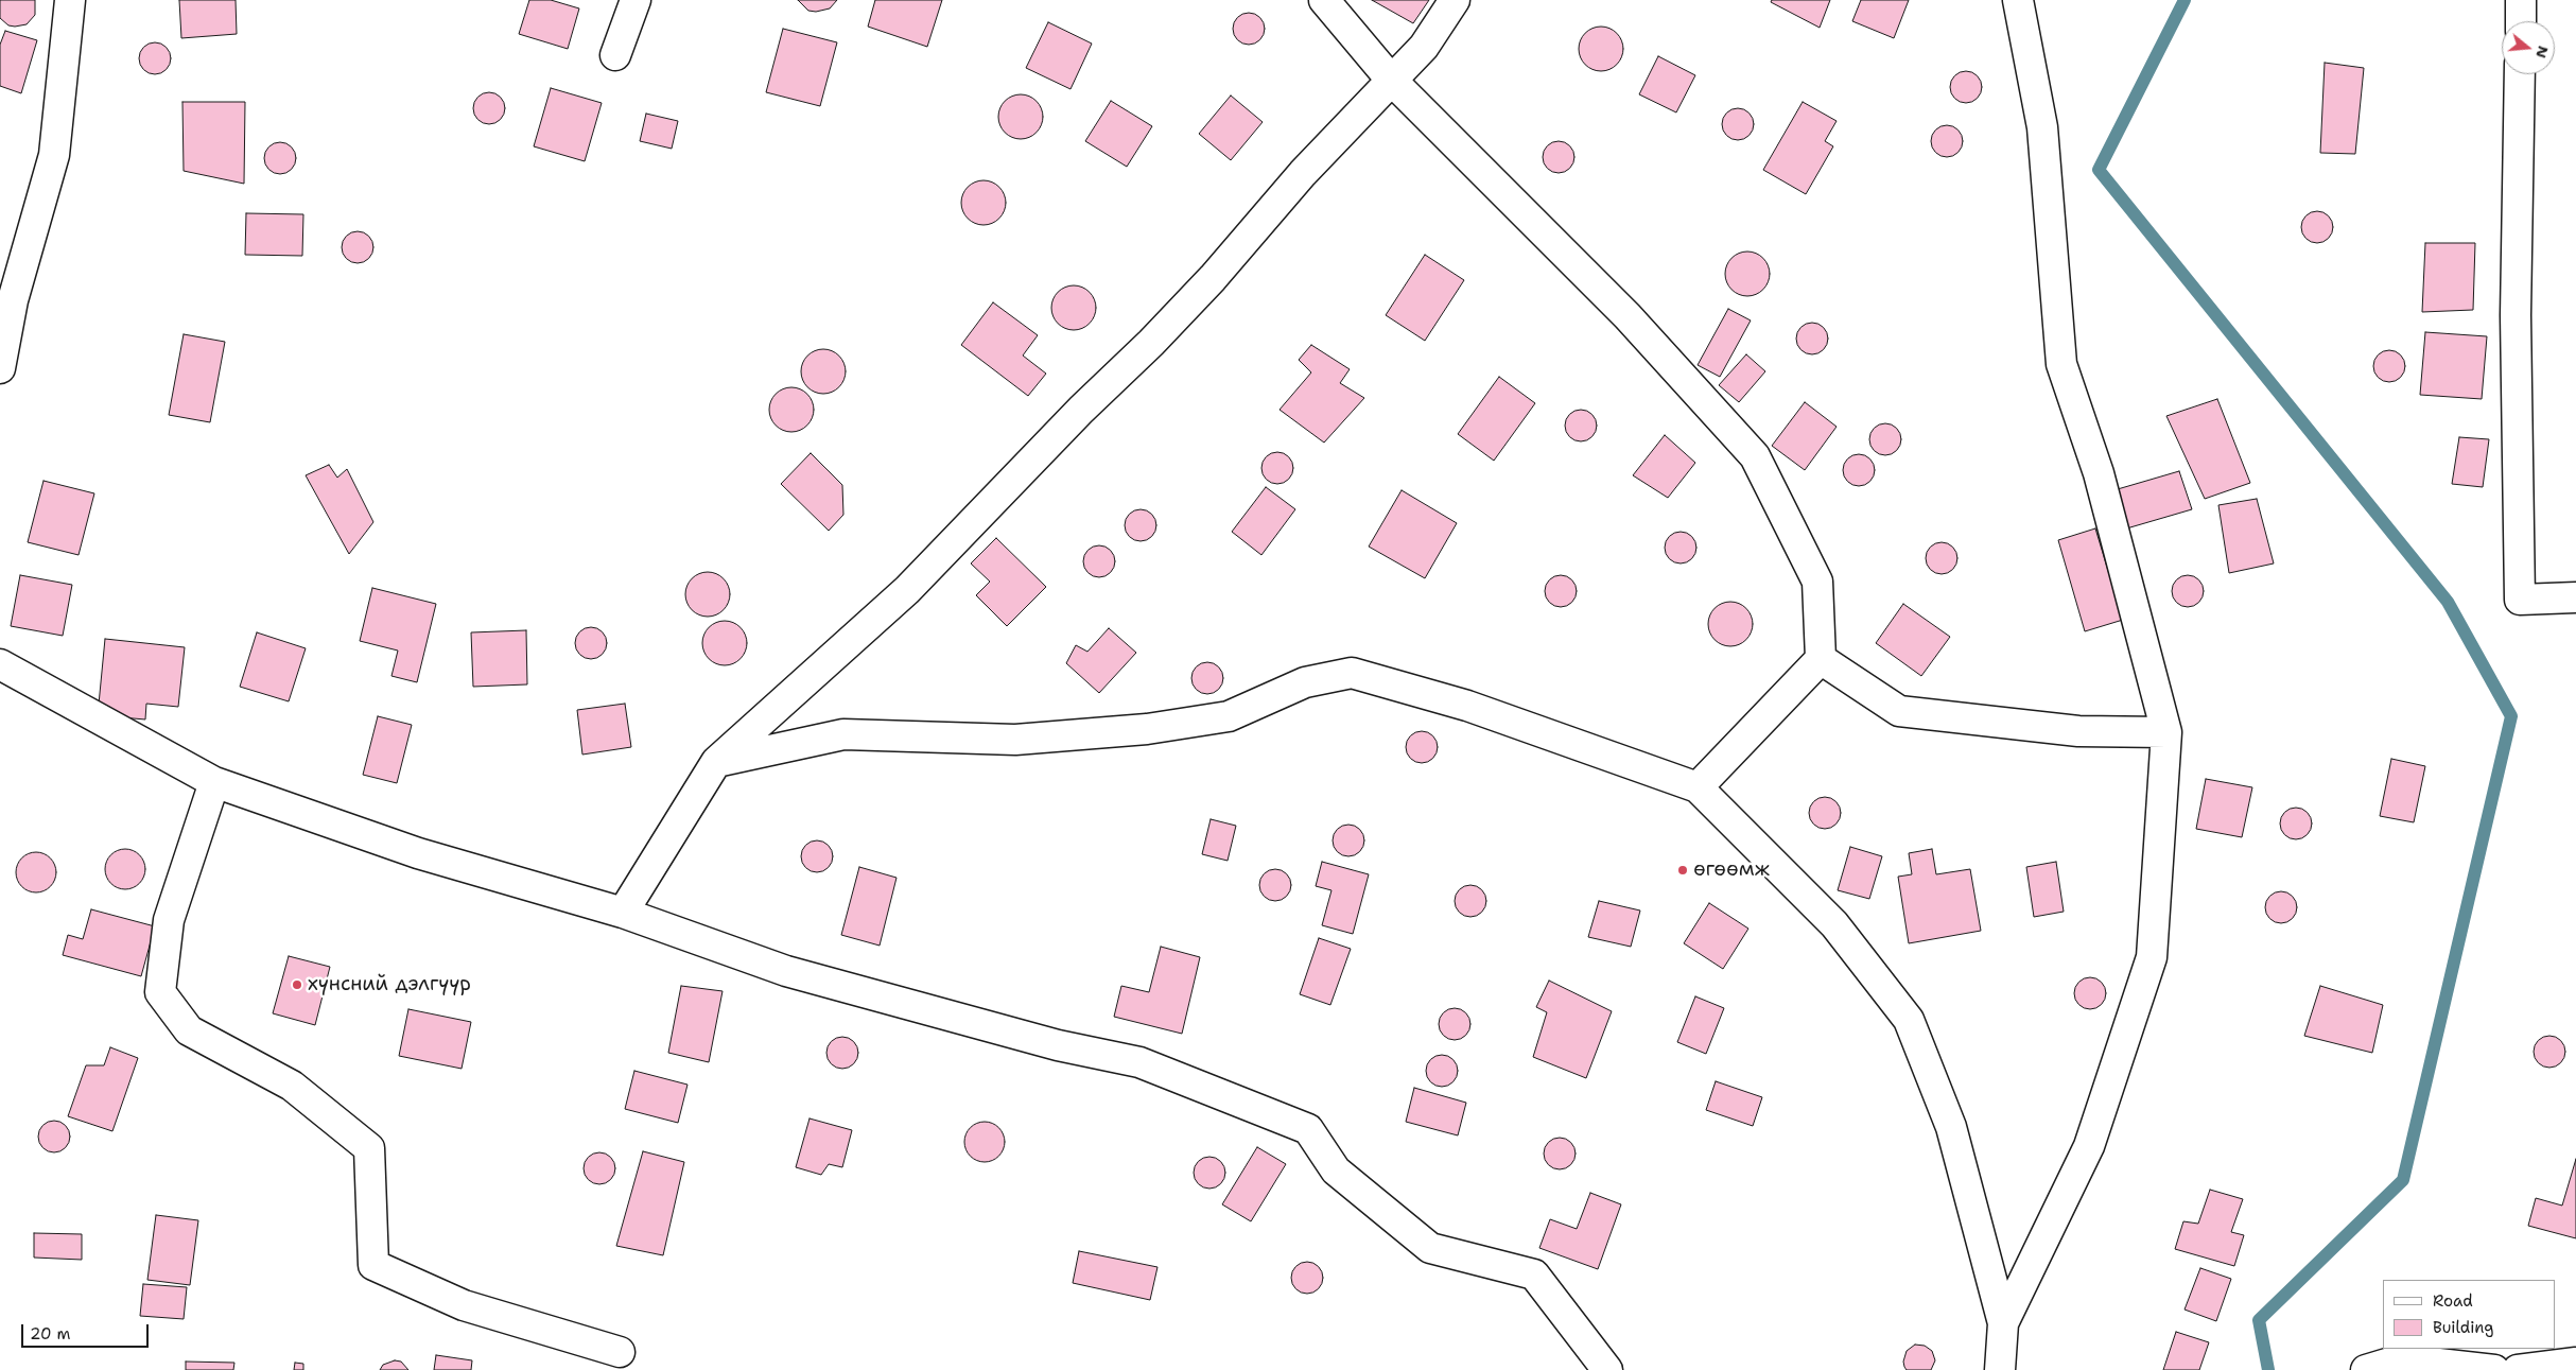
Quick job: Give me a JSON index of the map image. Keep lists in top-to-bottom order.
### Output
{
  "places": ["өгөөмж", "хүнсний дэлгүүр"],
  "legend": ["Road", "Building"],
  "scale_bar": "20 m",
  "north": "right"
}
